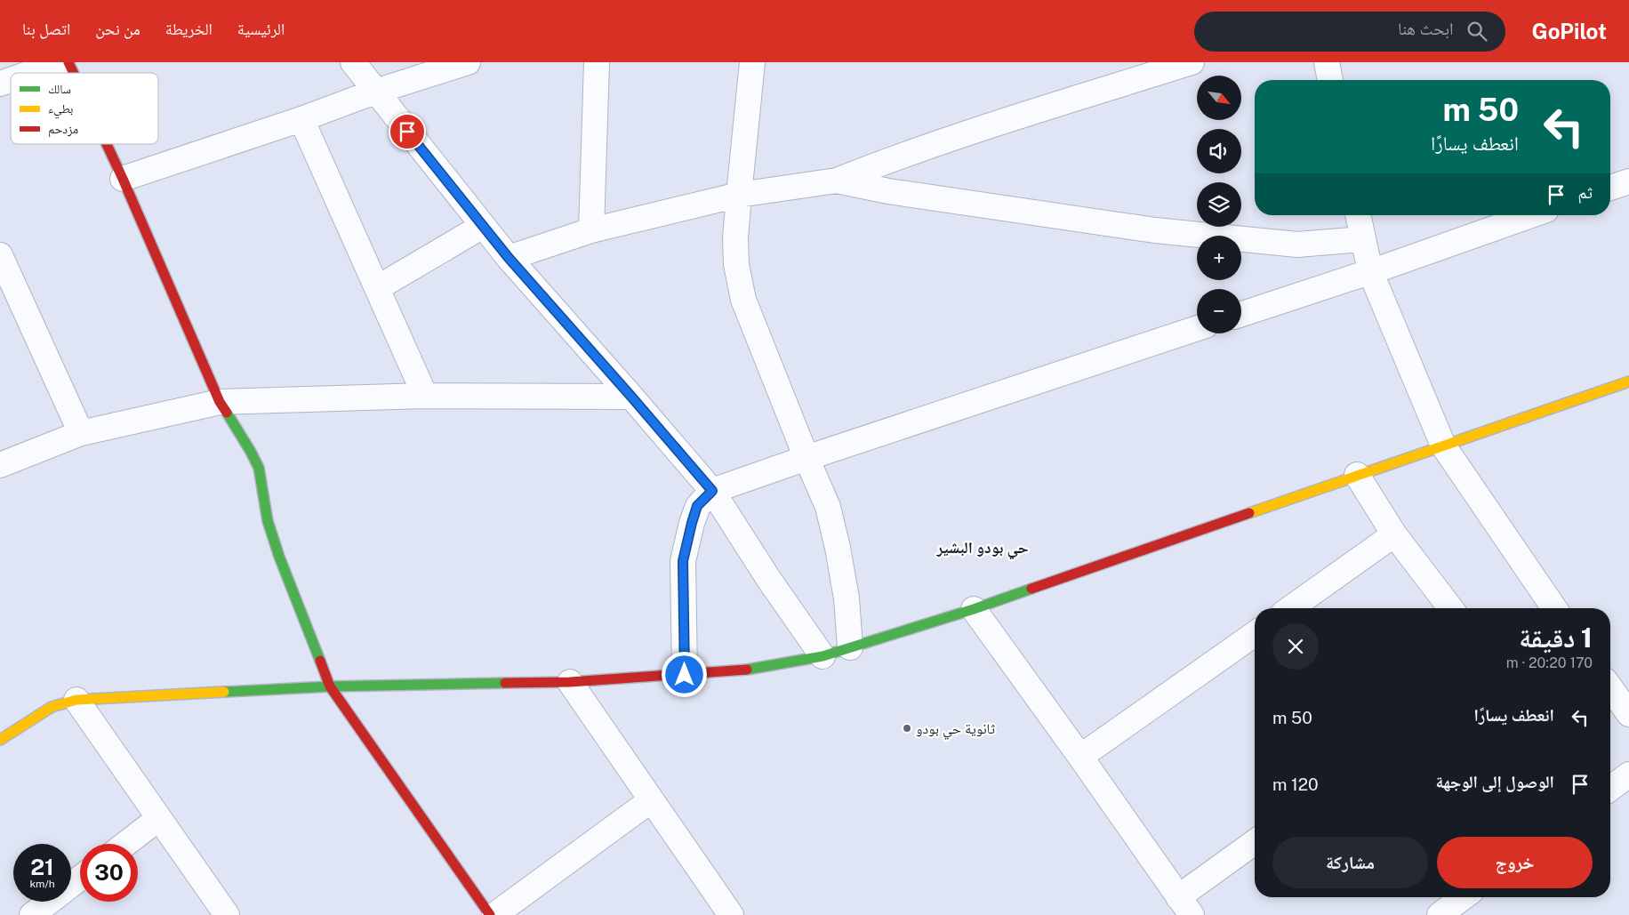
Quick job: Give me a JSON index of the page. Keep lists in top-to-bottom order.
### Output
{
  "districts": ["حي بودو البشير"],
  "places": ["ثانوية حي بودو"],
  "legend": ["سالك", "بطيء", "مزدحم"],
  "north": "bottom right",
  "page": {
    "header": "GoPilot",
    "search": "ابحث هنا",
    "nav": [
      "الرئيسية",
      "الخريطة",
      "من نحن",
      "اتصل بنا"
    ],
    "map_buttons": ["+", "−"],
    "turn": ["50 m", "انعطف يسارًا"],
    "then": "ثم",
    "heading": ["1 دقيقة", "170 m · 20:20"],
    "list": [
      {
        "name": "انعطف يسارًا",
        "value": "50 m"
      },
      {
        "name": "الوصول إلى الوجهة",
        "value": "120 m"
      }
    ],
    "buttons": ["خروج", "مشاركة"],
    "speed": "21 km/h",
    "limit": "30"
  }
}
